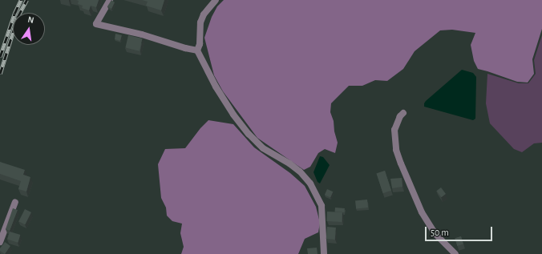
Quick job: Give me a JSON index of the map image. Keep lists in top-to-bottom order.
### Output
{
  "scale_bar": "50 m",
  "north": "top"
}
